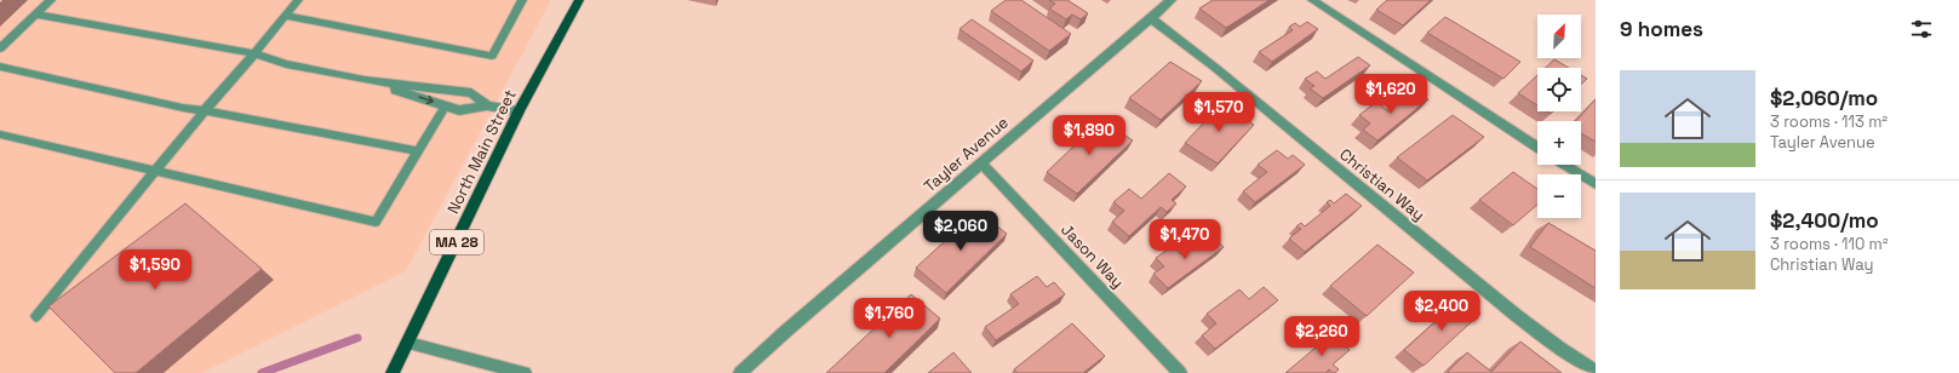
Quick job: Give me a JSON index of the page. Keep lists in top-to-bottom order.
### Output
{
  "streets": {
    "main road": ["North Main Street", "MA 28"],
    "street": ["Tayler Avenue", "Christian Way", "Jason Way"]
  },
  "crossings": [
    ["Tayler Avenue", "Christian Way"],
    ["Tayler Avenue", "Jason Way"]
  ],
  "north": "top right",
  "page": {
    "heading": "9 homes",
    "map_buttons": ["+", "−"],
    "list": [
      {
        "name": "$2,060/mo",
        "note": "3 rooms · 113 m² · Tayler Avenue"
      },
      {
        "name": "$2,400/mo",
        "note": "3 rooms · 110 m² · Christian Way"
      }
    ],
    "price": [
      "$1,620",
      "$1,570",
      "$1,890",
      "$2,060",
      "$1,470",
      "$1,590",
      "$2,400",
      "$1,760",
      "$2,260"
    ]
  }
}
